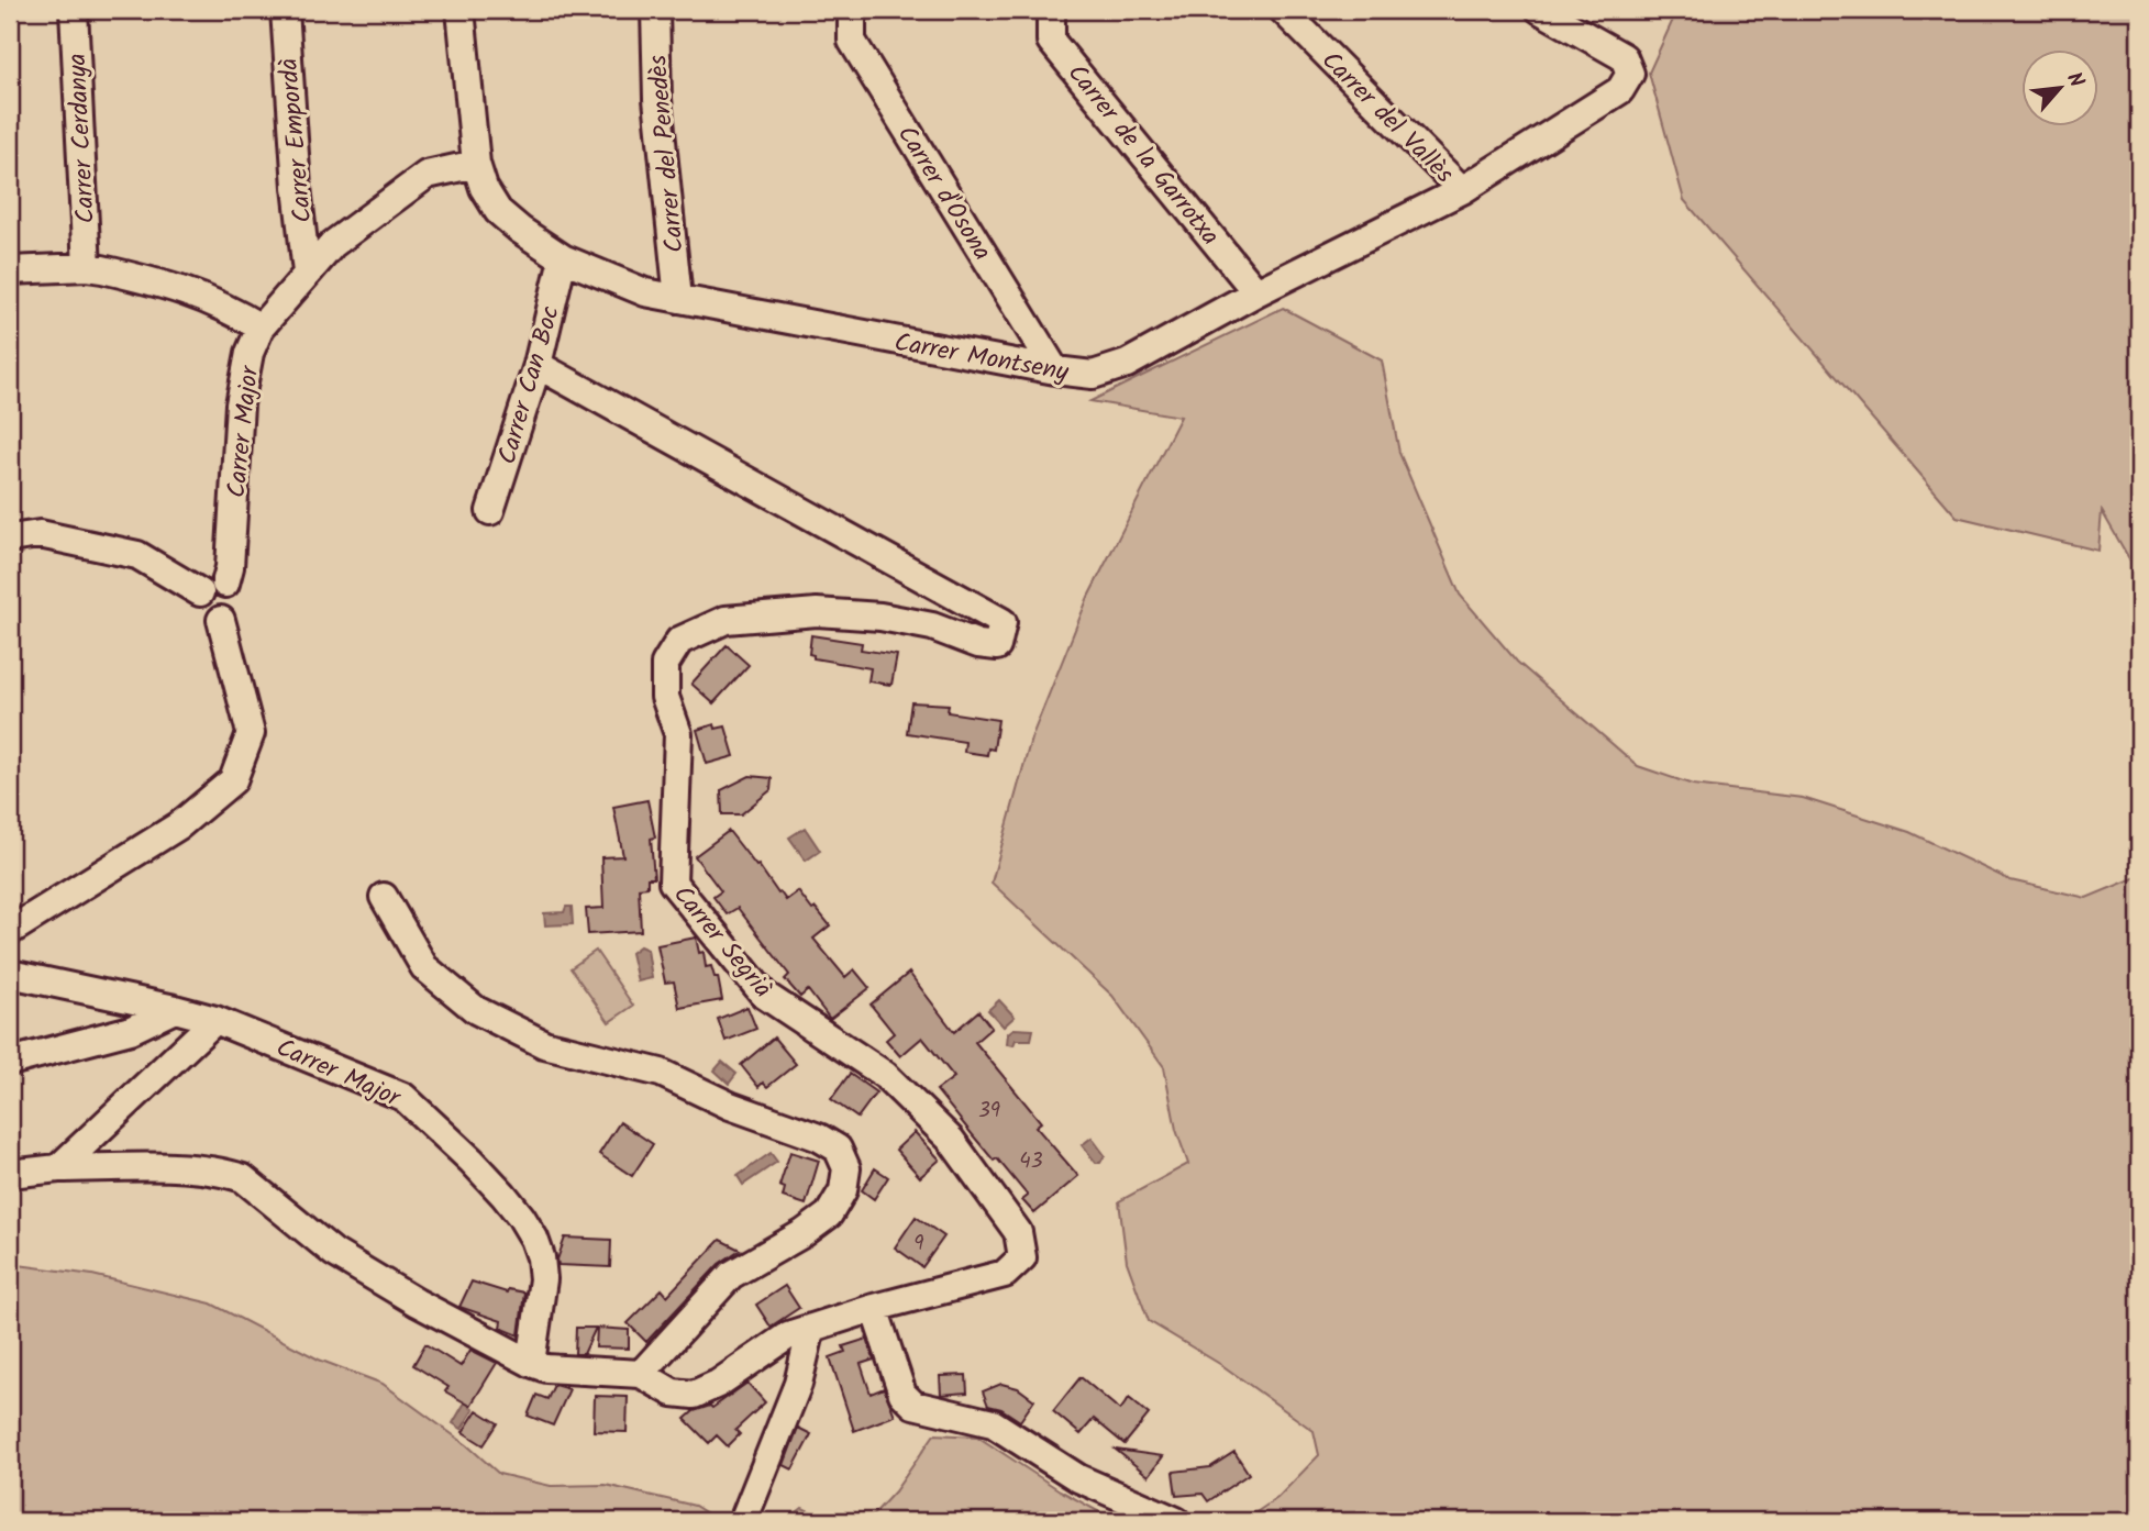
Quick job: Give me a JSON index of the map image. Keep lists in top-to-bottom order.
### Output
{
  "streets": {
    "street": [
      "Carrer del Vallès",
      "Carrer Cerdanya",
      "Carrer Empordà",
      "Carrer del Penedès",
      "Carrer de la Garrotxa",
      "Carrer d'Osona",
      "Carrer Montseny",
      "Carrer Can Boc",
      "Carrer Major",
      "Carrer Segrià"
    ]
  },
  "crossings": [
    ["Carrer del Vallès", "Carrer Montseny"],
    ["Carrer Empordà", "Carrer Major"],
    ["Carrer del Penedès", "Carrer Montseny"],
    ["Carrer de la Garrotxa", "Carrer Montseny"],
    ["Carrer d'Osona", "Carrer Montseny"],
    ["Carrer Montseny", "Carrer Can Boc"],
    ["Carrer Montseny", "Carrer Major"],
    ["Carrer Can Boc", "Carrer Segrià"]
  ],
  "house_numbers": ["39", "43", "9"],
  "north": "top right"
}
